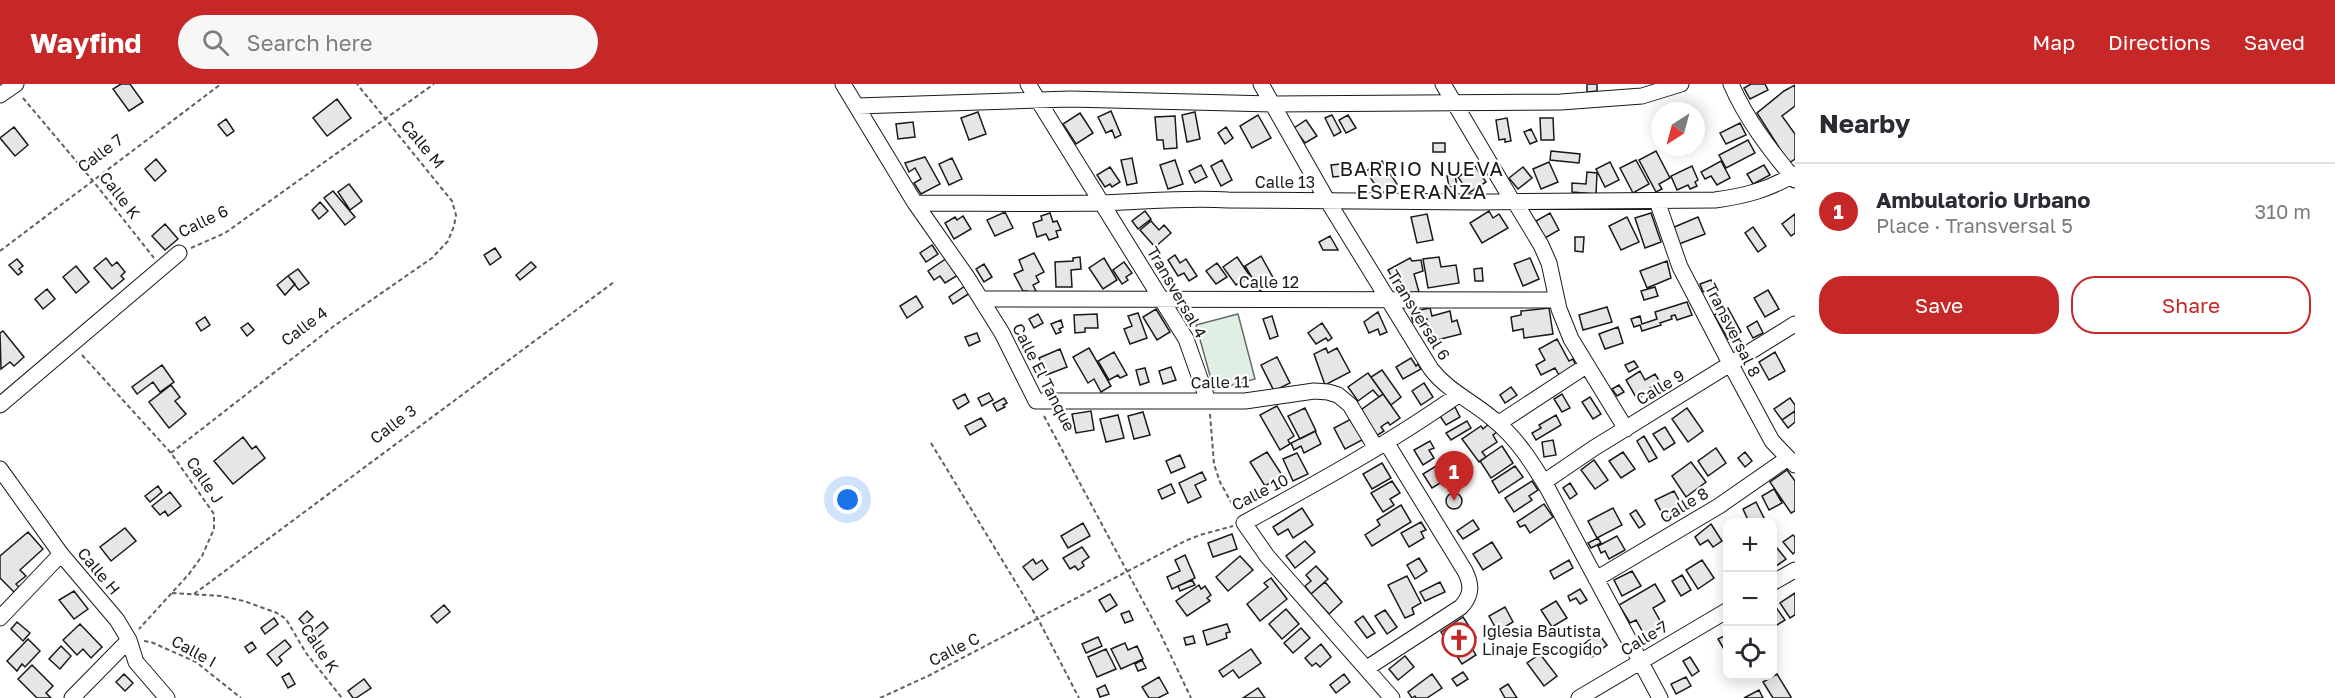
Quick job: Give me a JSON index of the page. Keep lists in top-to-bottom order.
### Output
{
  "streets": {
    "street": [
      "Calle 7",
      "Calle 13",
      "Calle 6",
      "Calle 12",
      "Transversal 4",
      "Transversal 6",
      "Transversal 8",
      "Calle El Tanque",
      "Calle 11",
      "Calle 9",
      "Calle 10",
      "Calle 8",
      "Calle H"
    ],
    "path": [
      "Calle M",
      "Calle K",
      "Calle 4",
      "Calle 3",
      "Calle J",
      "Calle C",
      "Calle I"
    ]
  },
  "crossings": [
    ["Calle M", "Calle 6"],
    ["Calle M", "Calle 4"],
    ["Calle 7", "Calle K"],
    ["Calle 7", "Transversal 6"],
    ["Calle 13", "Transversal 4"],
    ["Calle 13", "Transversal 6"],
    ["Calle 13", "Transversal 8"],
    ["Calle 13", "Calle El Tanque"],
    ["Calle K", "Calle 6"],
    ["Calle K", "Calle 3"],
    ["Calle K", "Calle J"],
    ["Calle 6", "Calle J"],
    ["Calle 12", "Transversal 4"],
    ["Calle 12", "Transversal 6"],
    ["Calle 12", "Calle El Tanque"],
    ["Transversal 4", "Calle 11"],
    ["Transversal 6", "Calle 9"],
    ["Transversal 6", "Calle 10"],
    ["Transversal 6", "Calle 8"],
    ["Calle 4", "Calle J"],
    ["Transversal 8", "Calle 9"],
    ["Transversal 8", "Calle 8"],
    ["Calle El Tanque", "Calle 11"],
    ["Calle El Tanque", "Calle 10"],
    ["Calle 11", "Calle 10"],
    ["Calle J", "Calle H"],
    ["Calle J", "Calle I"],
    ["Calle 10", "Calle C"],
    ["Calle H", "Calle I"]
  ],
  "districts": ["BARRIO NUEVA ESPERANZA"],
  "places": {
    "church": ["Iglesia Bautista Linaje Escogido"]
  },
  "north": "bottom left",
  "page": {
    "header": "Wayfind",
    "search": "Search here",
    "nav": ["Map", "Directions", "Saved"],
    "heading": "Nearby",
    "list": [
      {
        "mark": "1",
        "name": "Ambulatorio Urbano",
        "note": "Place · Transversal 5",
        "value": "310 m"
      }
    ],
    "buttons": ["Save", "Share"],
    "pins": "1",
    "map_buttons": ["+", "−"]
  }
}
